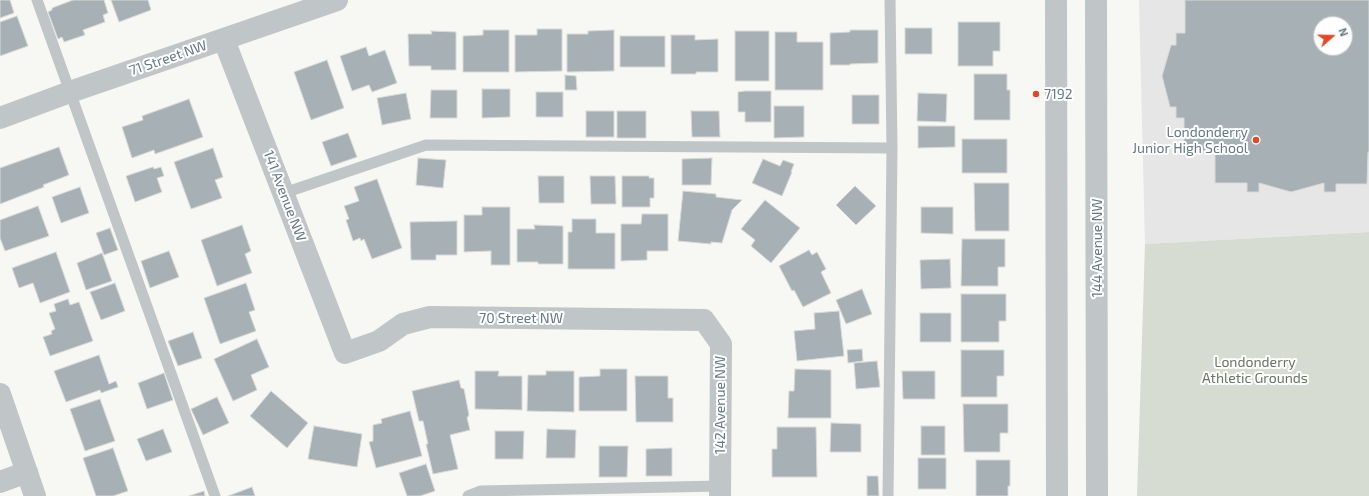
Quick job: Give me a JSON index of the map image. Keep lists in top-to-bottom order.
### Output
{
  "streets": {
    "street": [
      "71 Street NW",
      "141 Avenue NW",
      "144 Avenue NW",
      "70 Street NW",
      "142 Avenue NW"
    ]
  },
  "crossings": [
    ["71 Street NW", "141 Avenue NW"],
    ["141 Avenue NW", "70 Street NW"],
    ["70 Street NW", "142 Avenue NW"]
  ],
  "parks": ["Londonderry Athletic Grounds"],
  "places": ["7192", "Londonderry Junior High School"],
  "north": "right"
}
